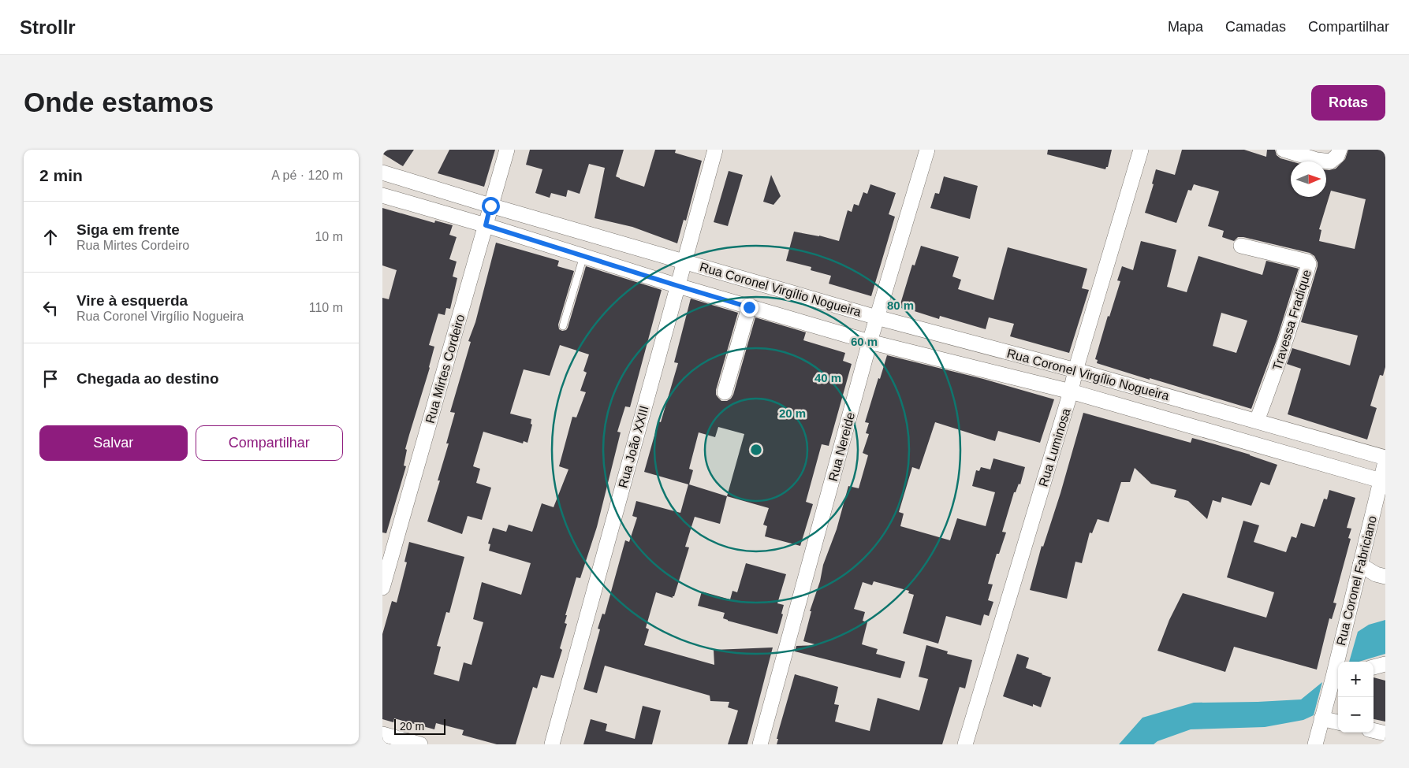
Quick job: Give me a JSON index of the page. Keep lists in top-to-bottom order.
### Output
{
  "streets": {
    "street": [
      "Rua Coronel Virgílio Nogueira",
      "Travessa Fradique",
      "Rua Mirtes Cordeiro",
      "Rua João XXIII",
      "Rua Nereide",
      "Rua Luminosa",
      "Rua Coronel Fabriciano"
    ]
  },
  "crossings": [
    ["Rua Coronel Virgílio Nogueira", "Travessa Fradique"],
    ["Rua Coronel Virgílio Nogueira", "Rua Mirtes Cordeiro"],
    ["Rua Coronel Virgílio Nogueira", "Rua João XXIII"],
    ["Rua Coronel Virgílio Nogueira", "Rua Nereide"],
    ["Rua Coronel Virgílio Nogueira", "Rua Luminosa"],
    ["Rua Coronel Virgílio Nogueira", "Rua Coronel Fabriciano"]
  ],
  "scale_bar": "20 m",
  "north": "right",
  "page": {
    "header": "Strollr",
    "nav": ["Mapa", "Camadas", "Compartilhar"],
    "buttons": [
      "Rotas",
      ["Salvar", "Compartilhar"]
    ],
    "title": "Onde estamos",
    "heading": ["2 min", "A pé · 120 m"],
    "list": [
      ["Siga em frente", "Rua Mirtes Cordeiro", "10 m"],
      ["Vire à esquerda", "Rua Coronel Virgílio Nogueira", "110 m"],
      "Chegada ao destino"
    ],
    "map_buttons": ["+", "−"],
    "scale": "20 m"
  },
  "rings": [
    "80 m",
    "60 m",
    "40 m",
    "20 m"
  ]
}
